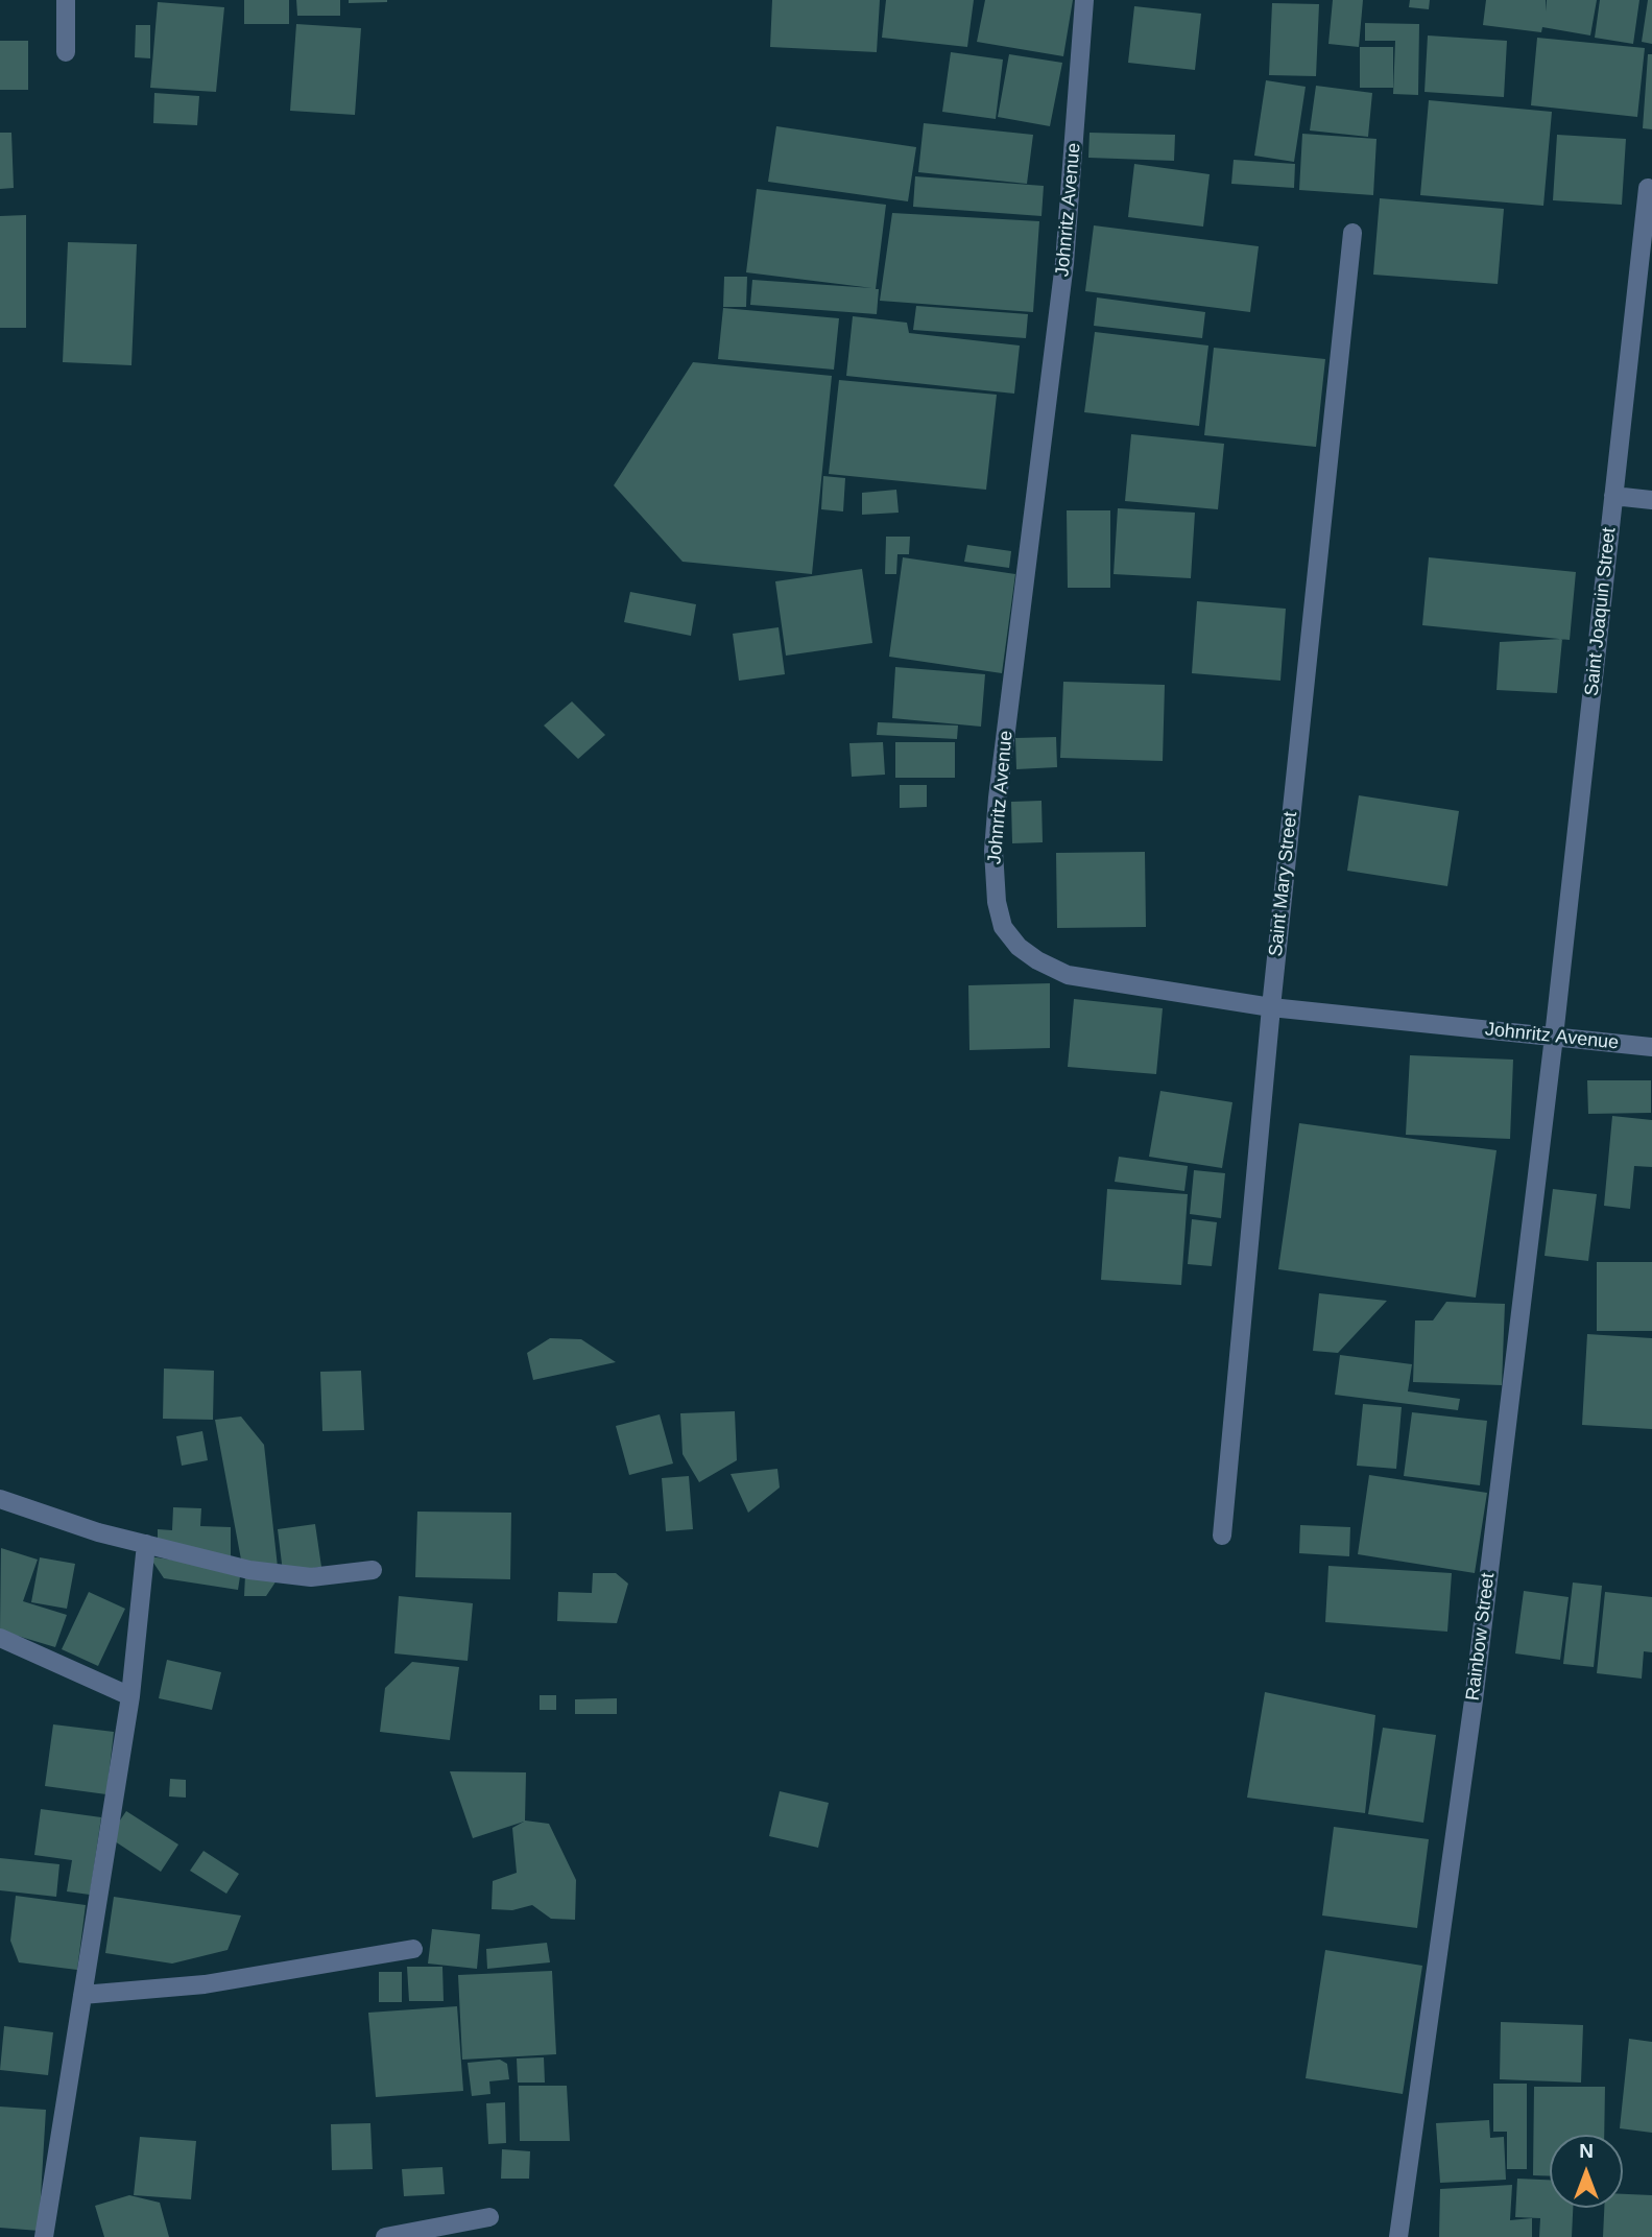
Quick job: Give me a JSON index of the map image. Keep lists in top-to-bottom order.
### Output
{
  "streets": {
    "street": [
      "Johnritz Avenue",
      "Saint Joaquin Street",
      "Saint Mary Street",
      "Rainbow Street"
    ]
  },
  "crossings": [
    ["Johnritz Avenue", "Saint Joaquin Street"],
    ["Johnritz Avenue", "Saint Mary Street"],
    ["Johnritz Avenue", "Rainbow Street"],
    ["Saint Joaquin Street", "Rainbow Street"]
  ],
  "north": "top"
}
